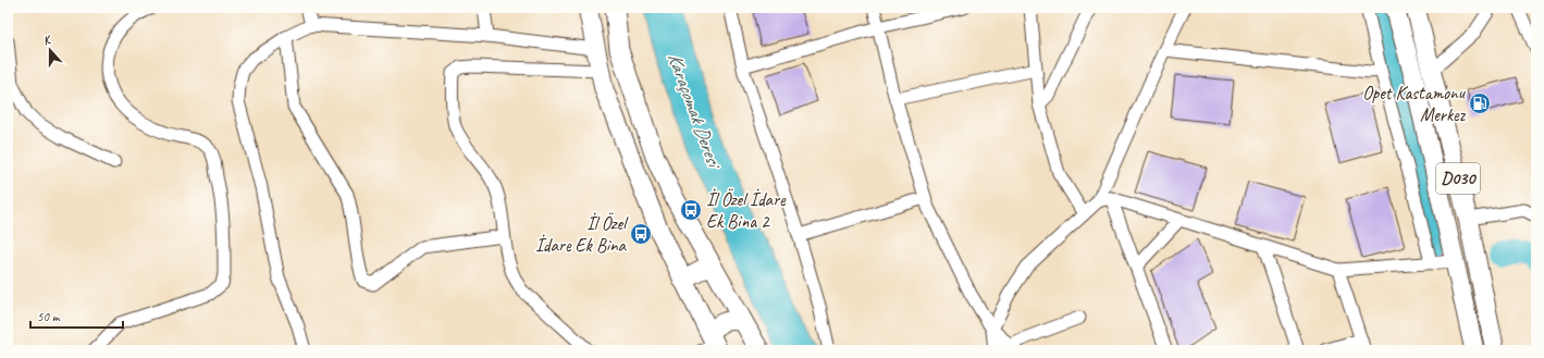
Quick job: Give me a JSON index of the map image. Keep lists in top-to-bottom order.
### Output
{
  "streets": {
    "main road": ["D030"]
  },
  "water": ["Karaçomak Deresi"],
  "places": {
    "fuel station": ["Opet Kastamonu Merkez"],
    "bus stop": ["İl Özel İdare Ek Bina 2", "İl Özel İdare Ek Bina"]
  },
  "scale_bar": "50 m",
  "north": "top"
}
